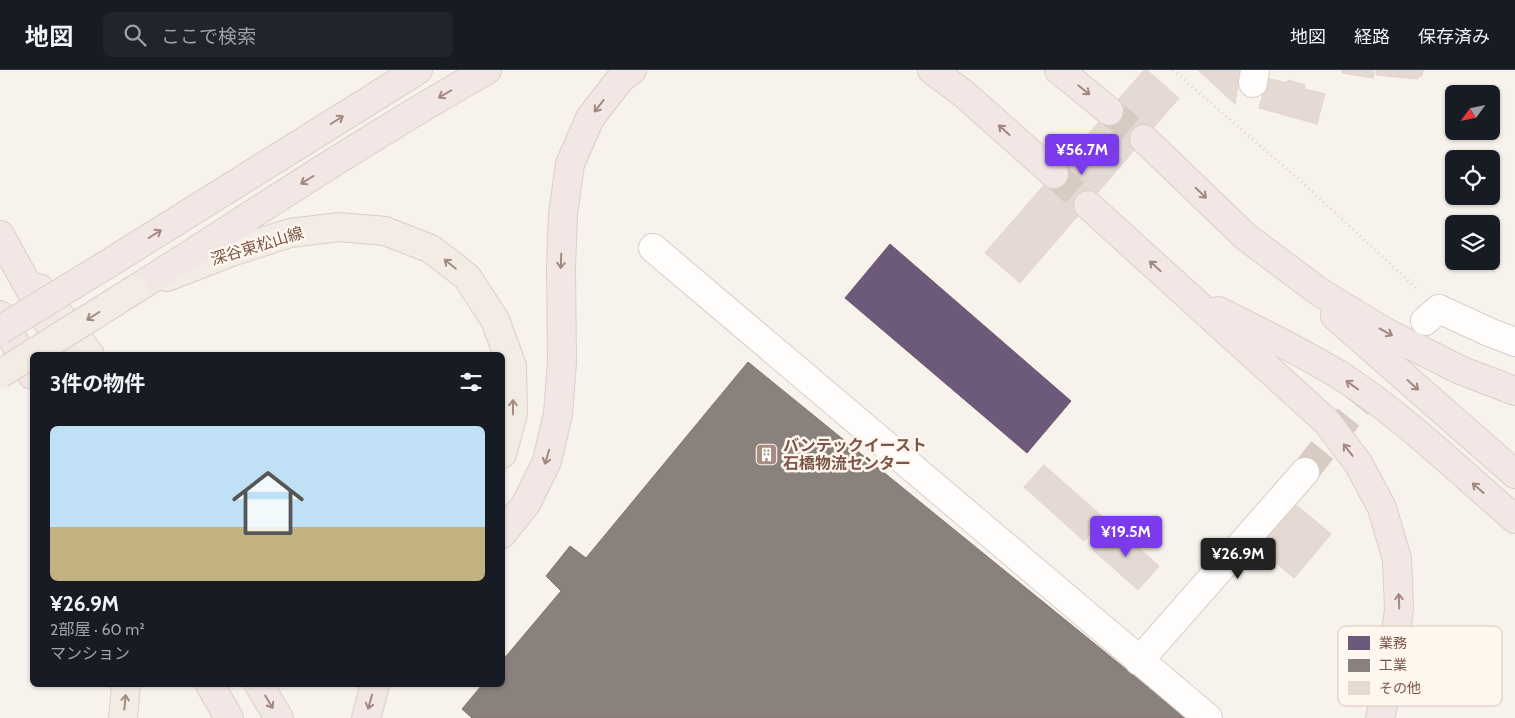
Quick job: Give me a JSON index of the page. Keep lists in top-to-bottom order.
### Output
{
  "streets": {
    "main road": ["深谷東松山線"]
  },
  "places": {
    "building": ["バンテックイースト 石橋物流センター"]
  },
  "legend": ["業務", "工業", "その他"],
  "north": "bottom left",
  "page": {
    "header": "地図",
    "search": "ここで検索",
    "nav": ["地図", "経路", "保存済み"],
    "price": ["¥56.7M", "¥19.5M", "¥26.9M"],
    "heading": "3件の物件",
    "list": [
      {
        "name": "¥26.9M",
        "note": "2部屋 · 60 m² · マンション"
      }
    ]
  }
}
